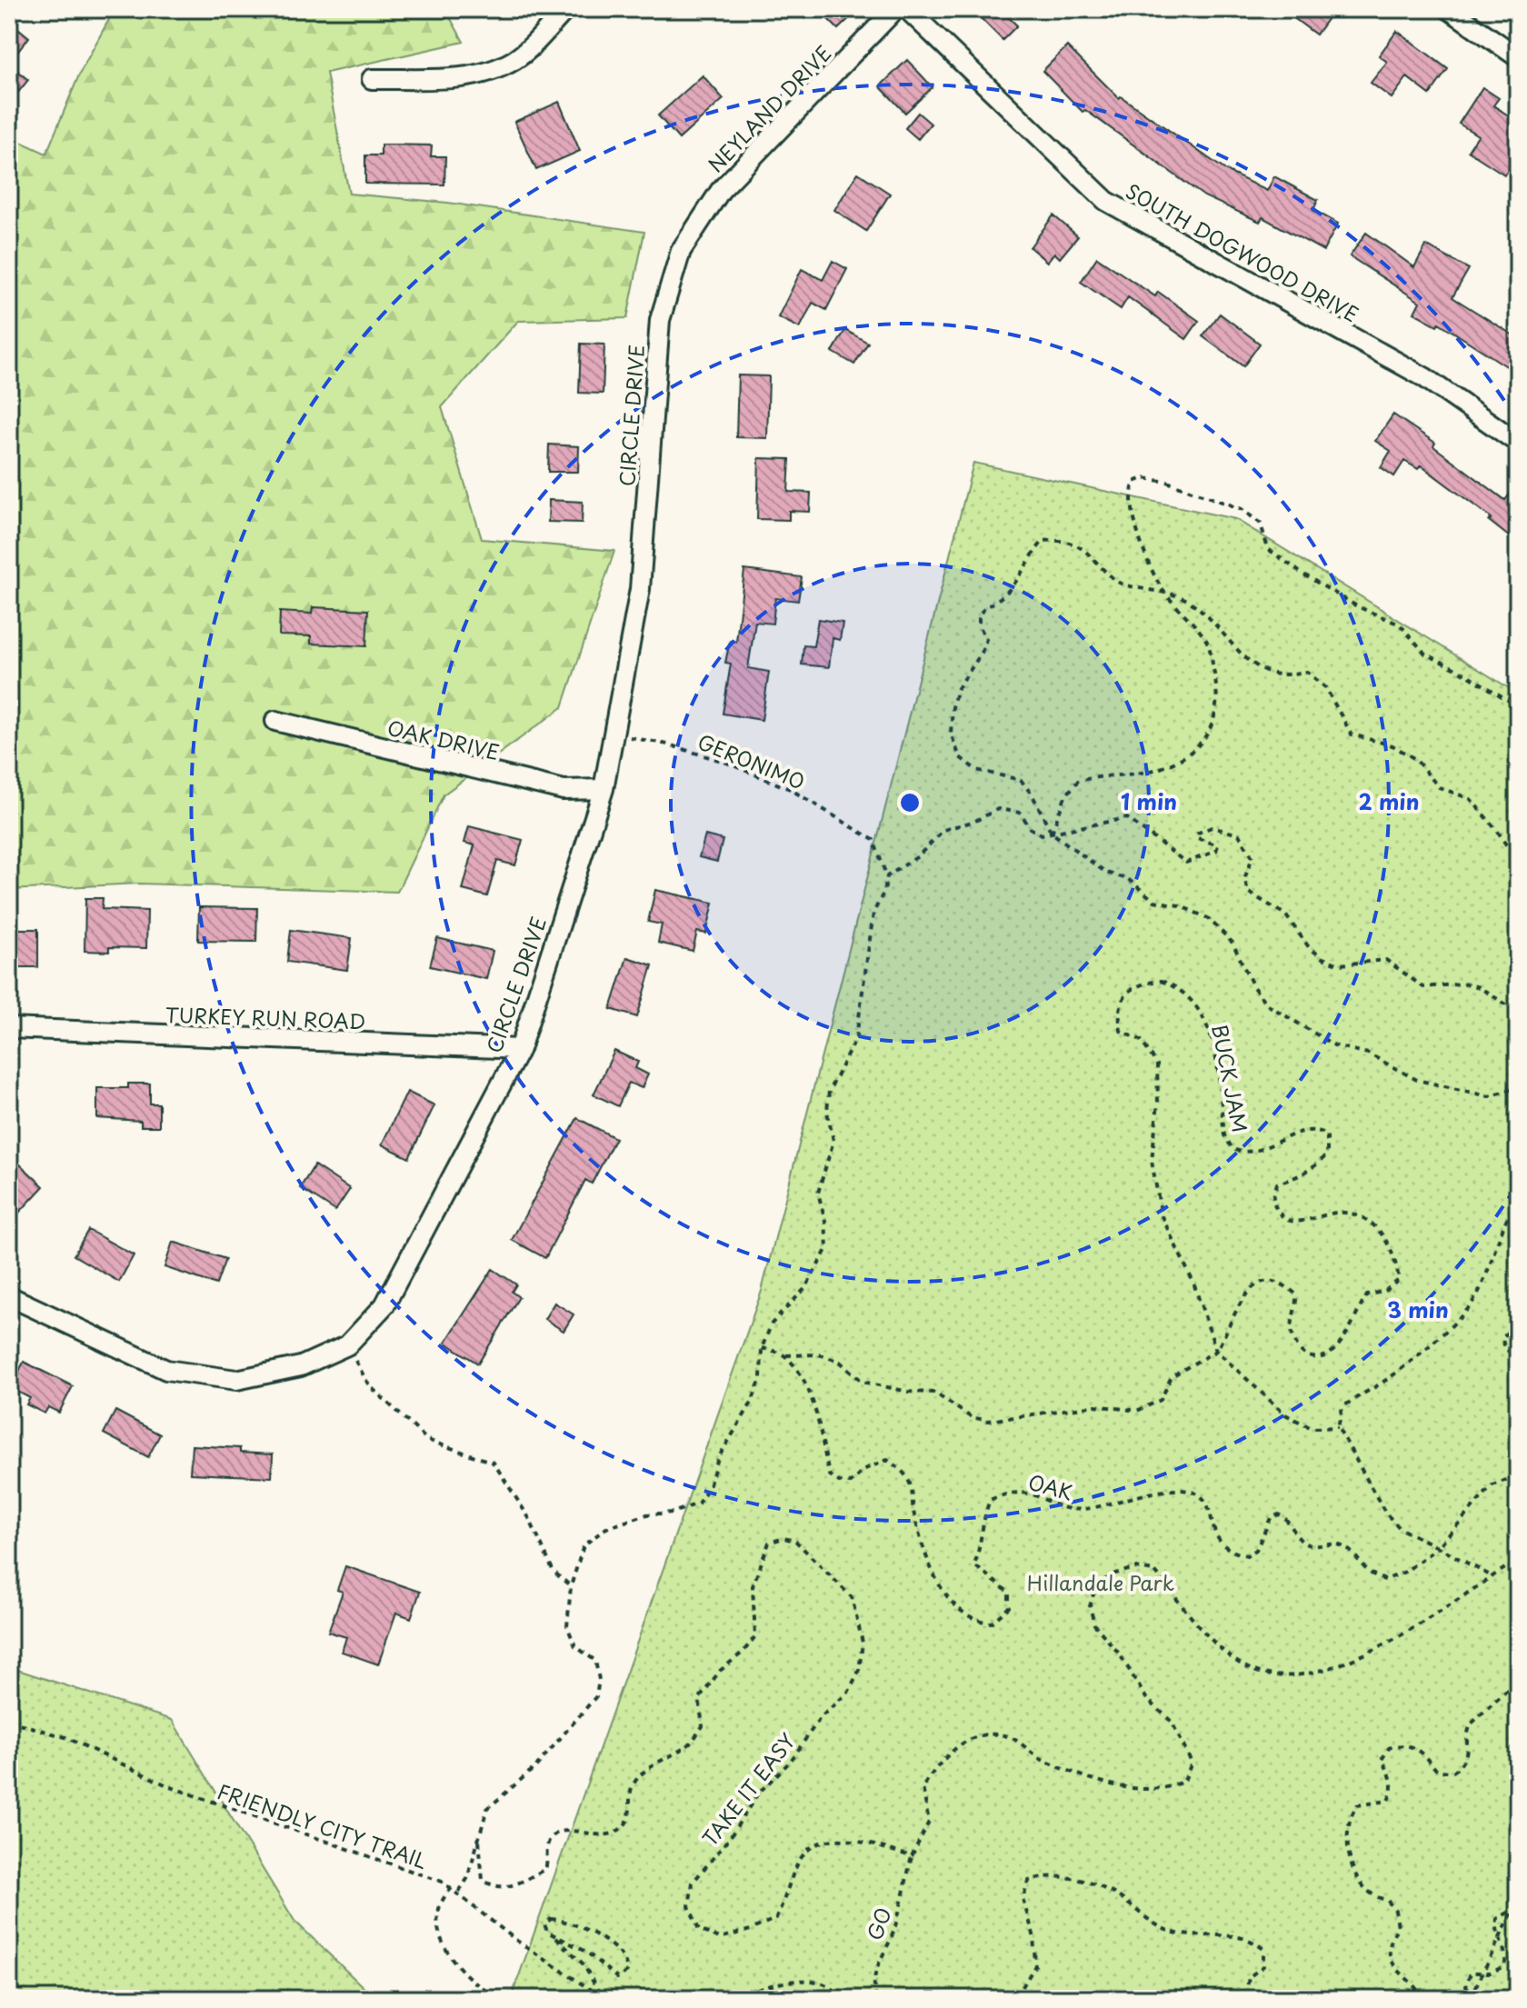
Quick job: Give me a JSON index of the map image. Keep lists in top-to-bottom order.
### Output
{
  "streets": {
    "street": [
      "NEYLAND DRIVE",
      "SOUTH DOGWOOD DRIVE",
      "CIRCLE DRIVE",
      "OAK DRIVE",
      "TURKEY RUN ROAD"
    ],
    "path": [
      "GERONIMO",
      "BUCK JAM",
      "OAK",
      "TAKE IT EASY",
      "FRIENDLY CITY TRAIL",
      "GO"
    ]
  },
  "crossings": [
    ["NEYLAND DRIVE", "CIRCLE DRIVE"],
    ["CIRCLE DRIVE", "OAK DRIVE"],
    ["CIRCLE DRIVE", "GERONIMO"],
    ["CIRCLE DRIVE", "TURKEY RUN ROAD"],
    ["TAKE IT EASY", "GO"]
  ],
  "parks": ["Hillandale Park"],
  "rings": ["1 min", "2 min", "3 min"]
}
